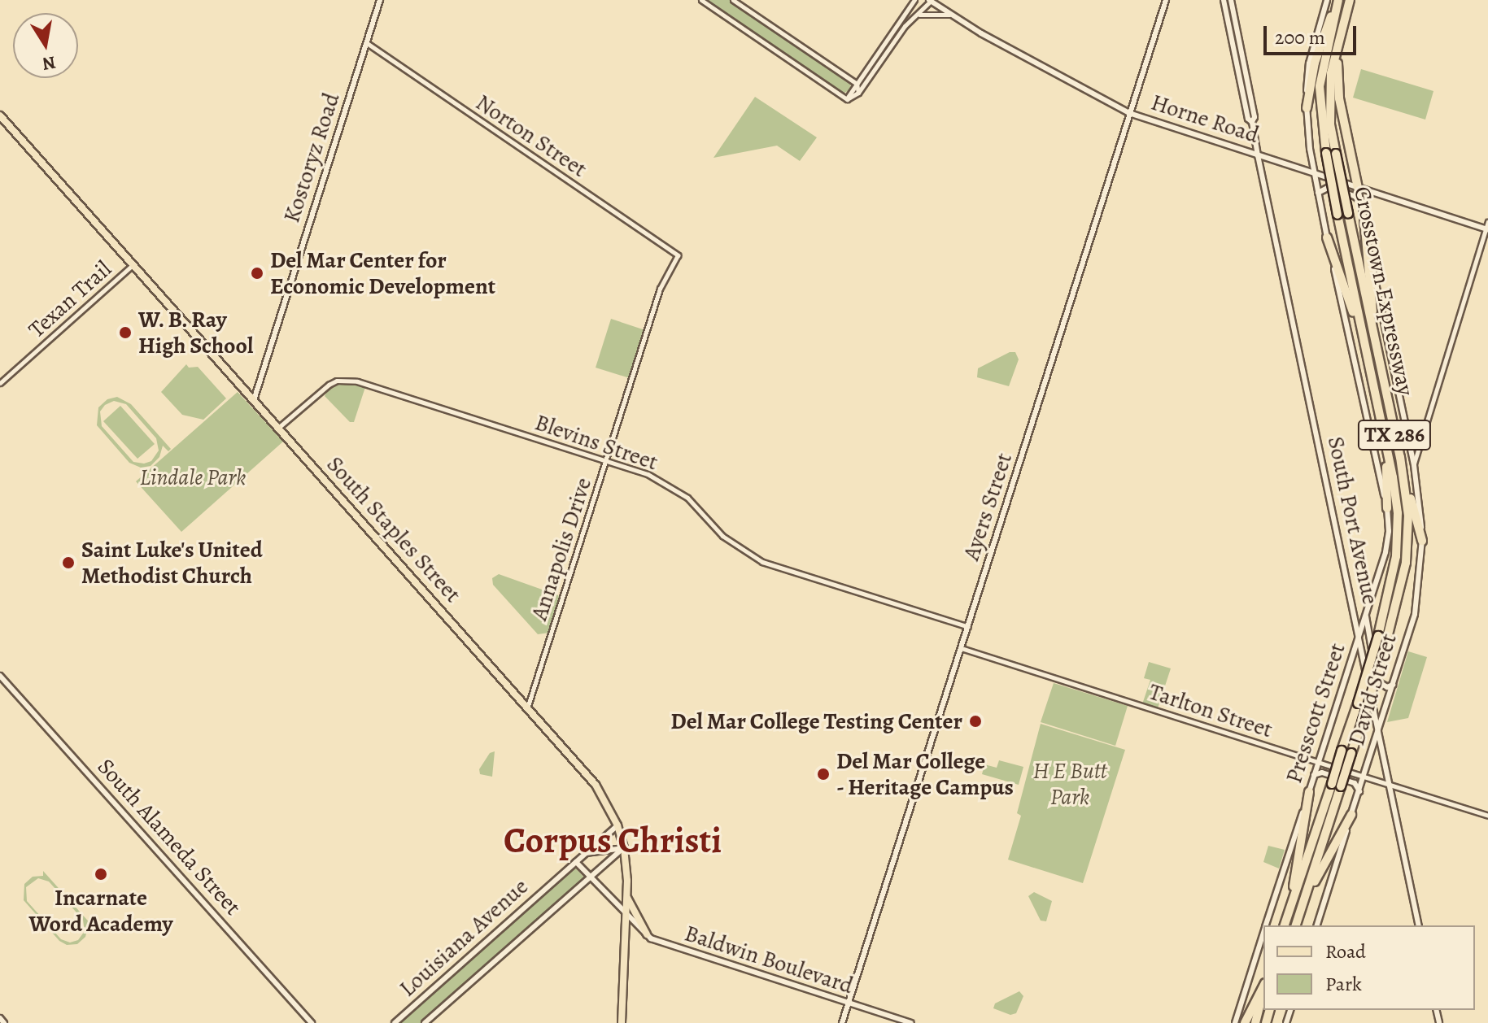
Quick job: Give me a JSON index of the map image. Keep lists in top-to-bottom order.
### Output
{
  "streets": {
    "highway": ["Crosstown Expressway", "TX 286"],
    "main road": [
      "Horne Road",
      "Kostoryz Road",
      "Ayers Street",
      "South Port Avenue",
      "South Staples Street",
      "David Street",
      "Presscott Street",
      "South Alameda Street",
      "Louisiana Avenue",
      "Baldwin Boulevard"
    ],
    "street": [
      "Norton Street",
      "Texan Trail",
      "Blevins Street",
      "Annapolis Drive",
      "Tarlton Street"
    ]
  },
  "crossings": [
    ["Horne Road", "Crosstown Expressway"],
    ["Horne Road", "Ayers Street"],
    ["Horne Road", "South Port Avenue"],
    ["Horne Road", "David Street"],
    ["Norton Street", "Kostoryz Road"],
    ["Norton Street", "Annapolis Drive"],
    ["Kostoryz Road", "South Staples Street"],
    ["Crosstown Expressway", "Presscott Street"],
    ["Texan Trail", "South Staples Street"],
    ["Blevins Street", "Ayers Street"],
    ["Blevins Street", "South Staples Street"],
    ["Blevins Street", "Annapolis Drive"],
    ["Ayers Street", "Tarlton Street"],
    ["Ayers Street", "Baldwin Boulevard"],
    ["South Port Avenue", "David Street"],
    ["South Port Avenue", "Tarlton Street"],
    ["South Port Avenue", "Presscott Street"],
    ["South Staples Street", "Annapolis Drive"],
    ["South Staples Street", "Louisiana Avenue"],
    ["South Staples Street", "Baldwin Boulevard"],
    ["David Street", "Tarlton Street"],
    ["Tarlton Street", "Presscott Street"],
    ["Louisiana Avenue", "Baldwin Boulevard"]
  ],
  "districts": ["Corpus Christi"],
  "parks": ["Lindale Park", "H E Butt Park"],
  "places": [
    "Del Mar Center for Economic Development",
    "W. B. Ray High School",
    "Saint Luke's United Methodist Church",
    "Del Mar College Testing Center",
    "Del Mar College - Heritage Campus",
    "Incarnate Word Academy"
  ],
  "legend": ["Road", "Park"],
  "scale_bar": "200 m",
  "north": "bottom"
}
